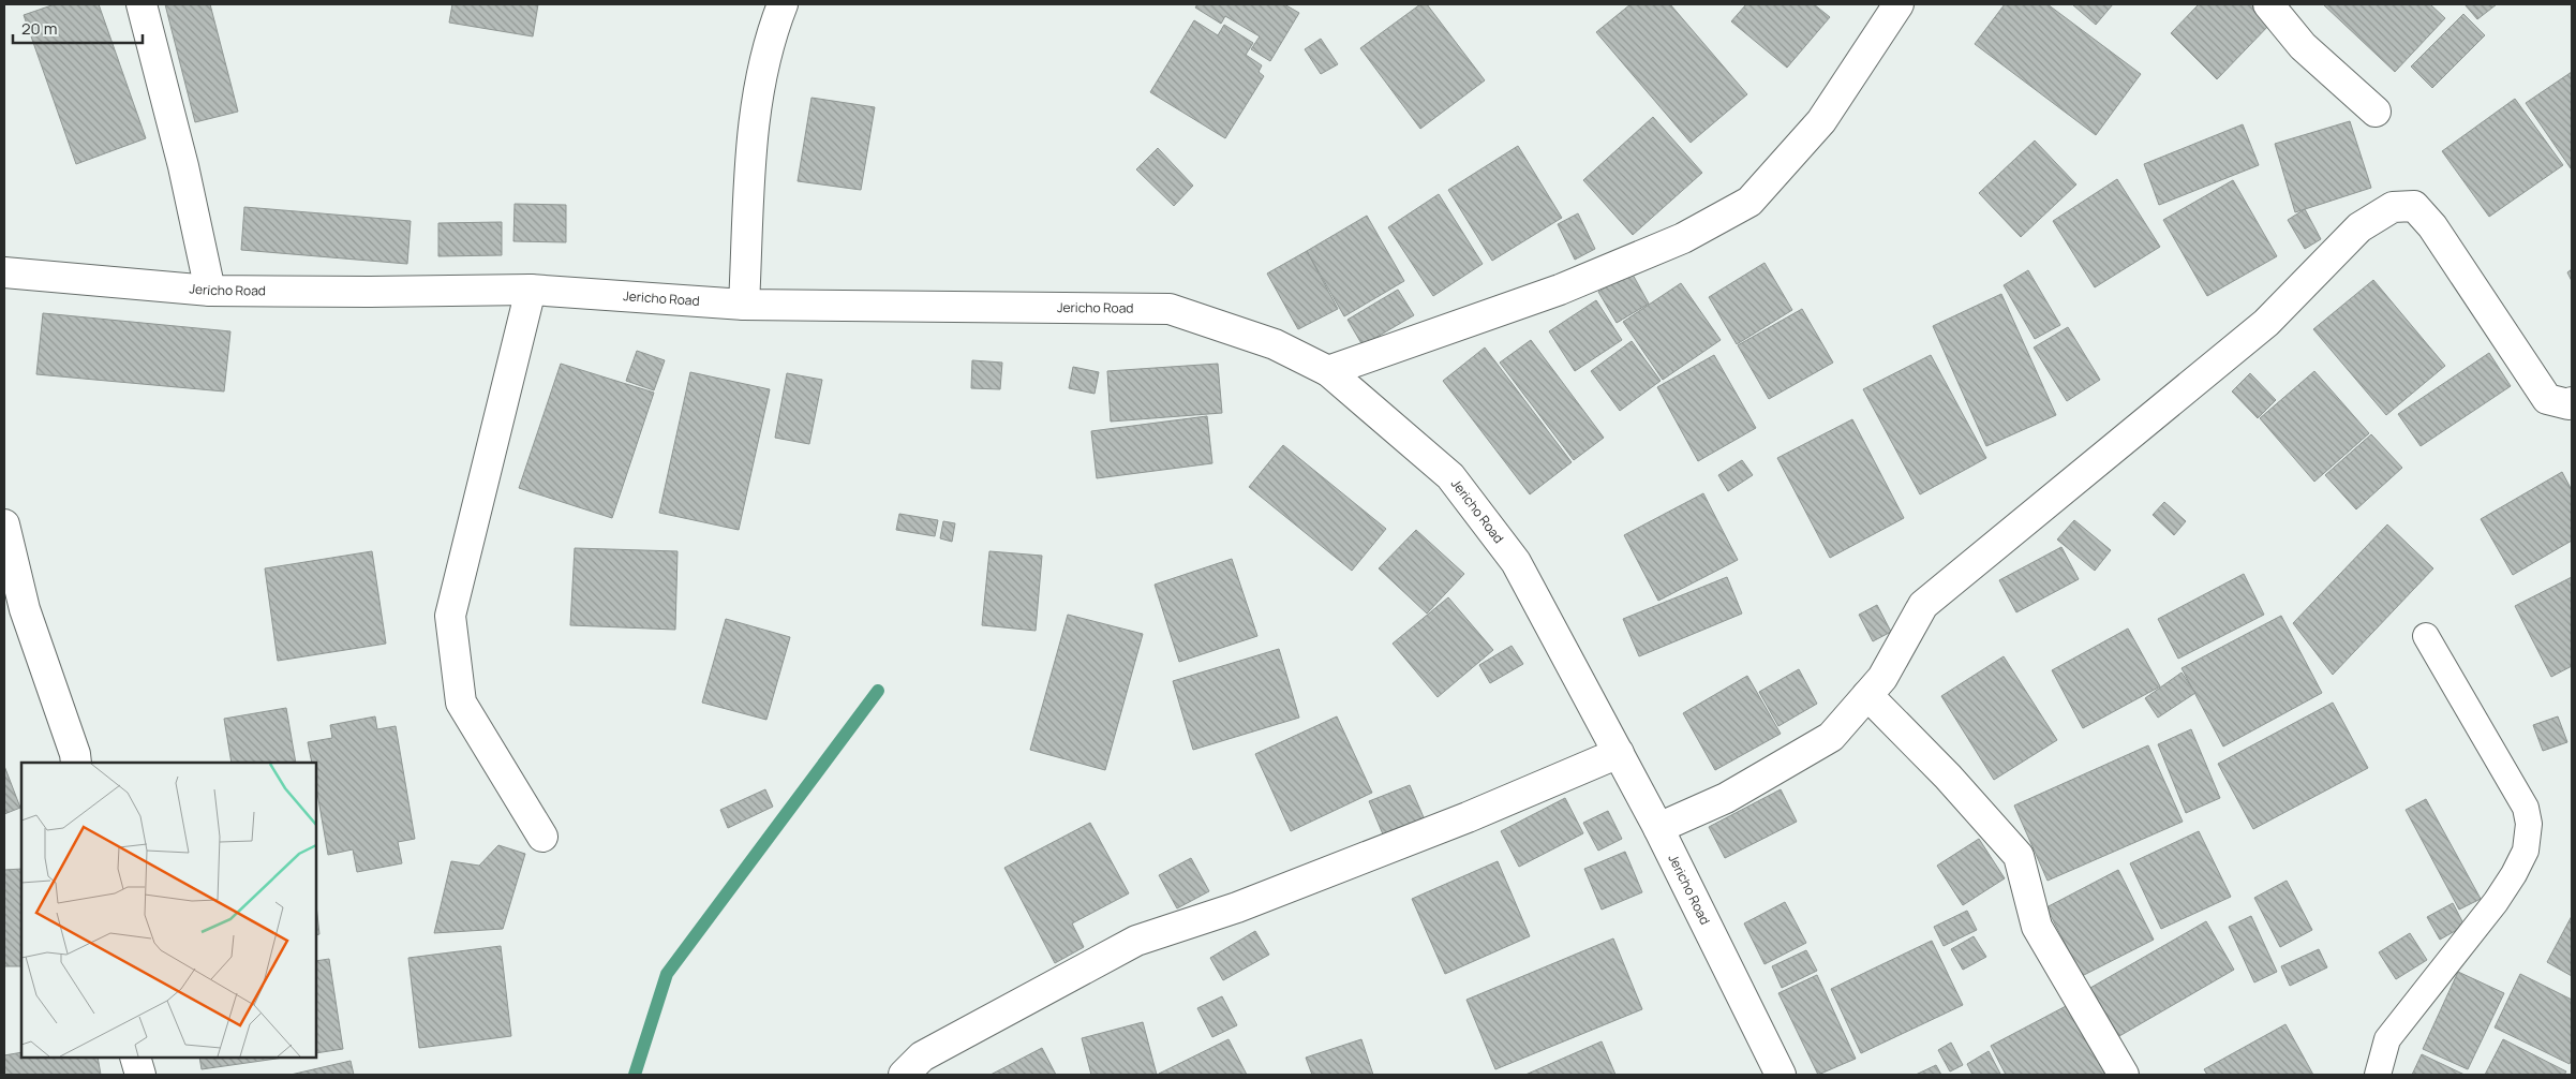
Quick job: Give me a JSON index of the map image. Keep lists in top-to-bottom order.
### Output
{
  "streets": {
    "street": ["Jericho Road"]
  },
  "scale_bar": "20 m"
}
